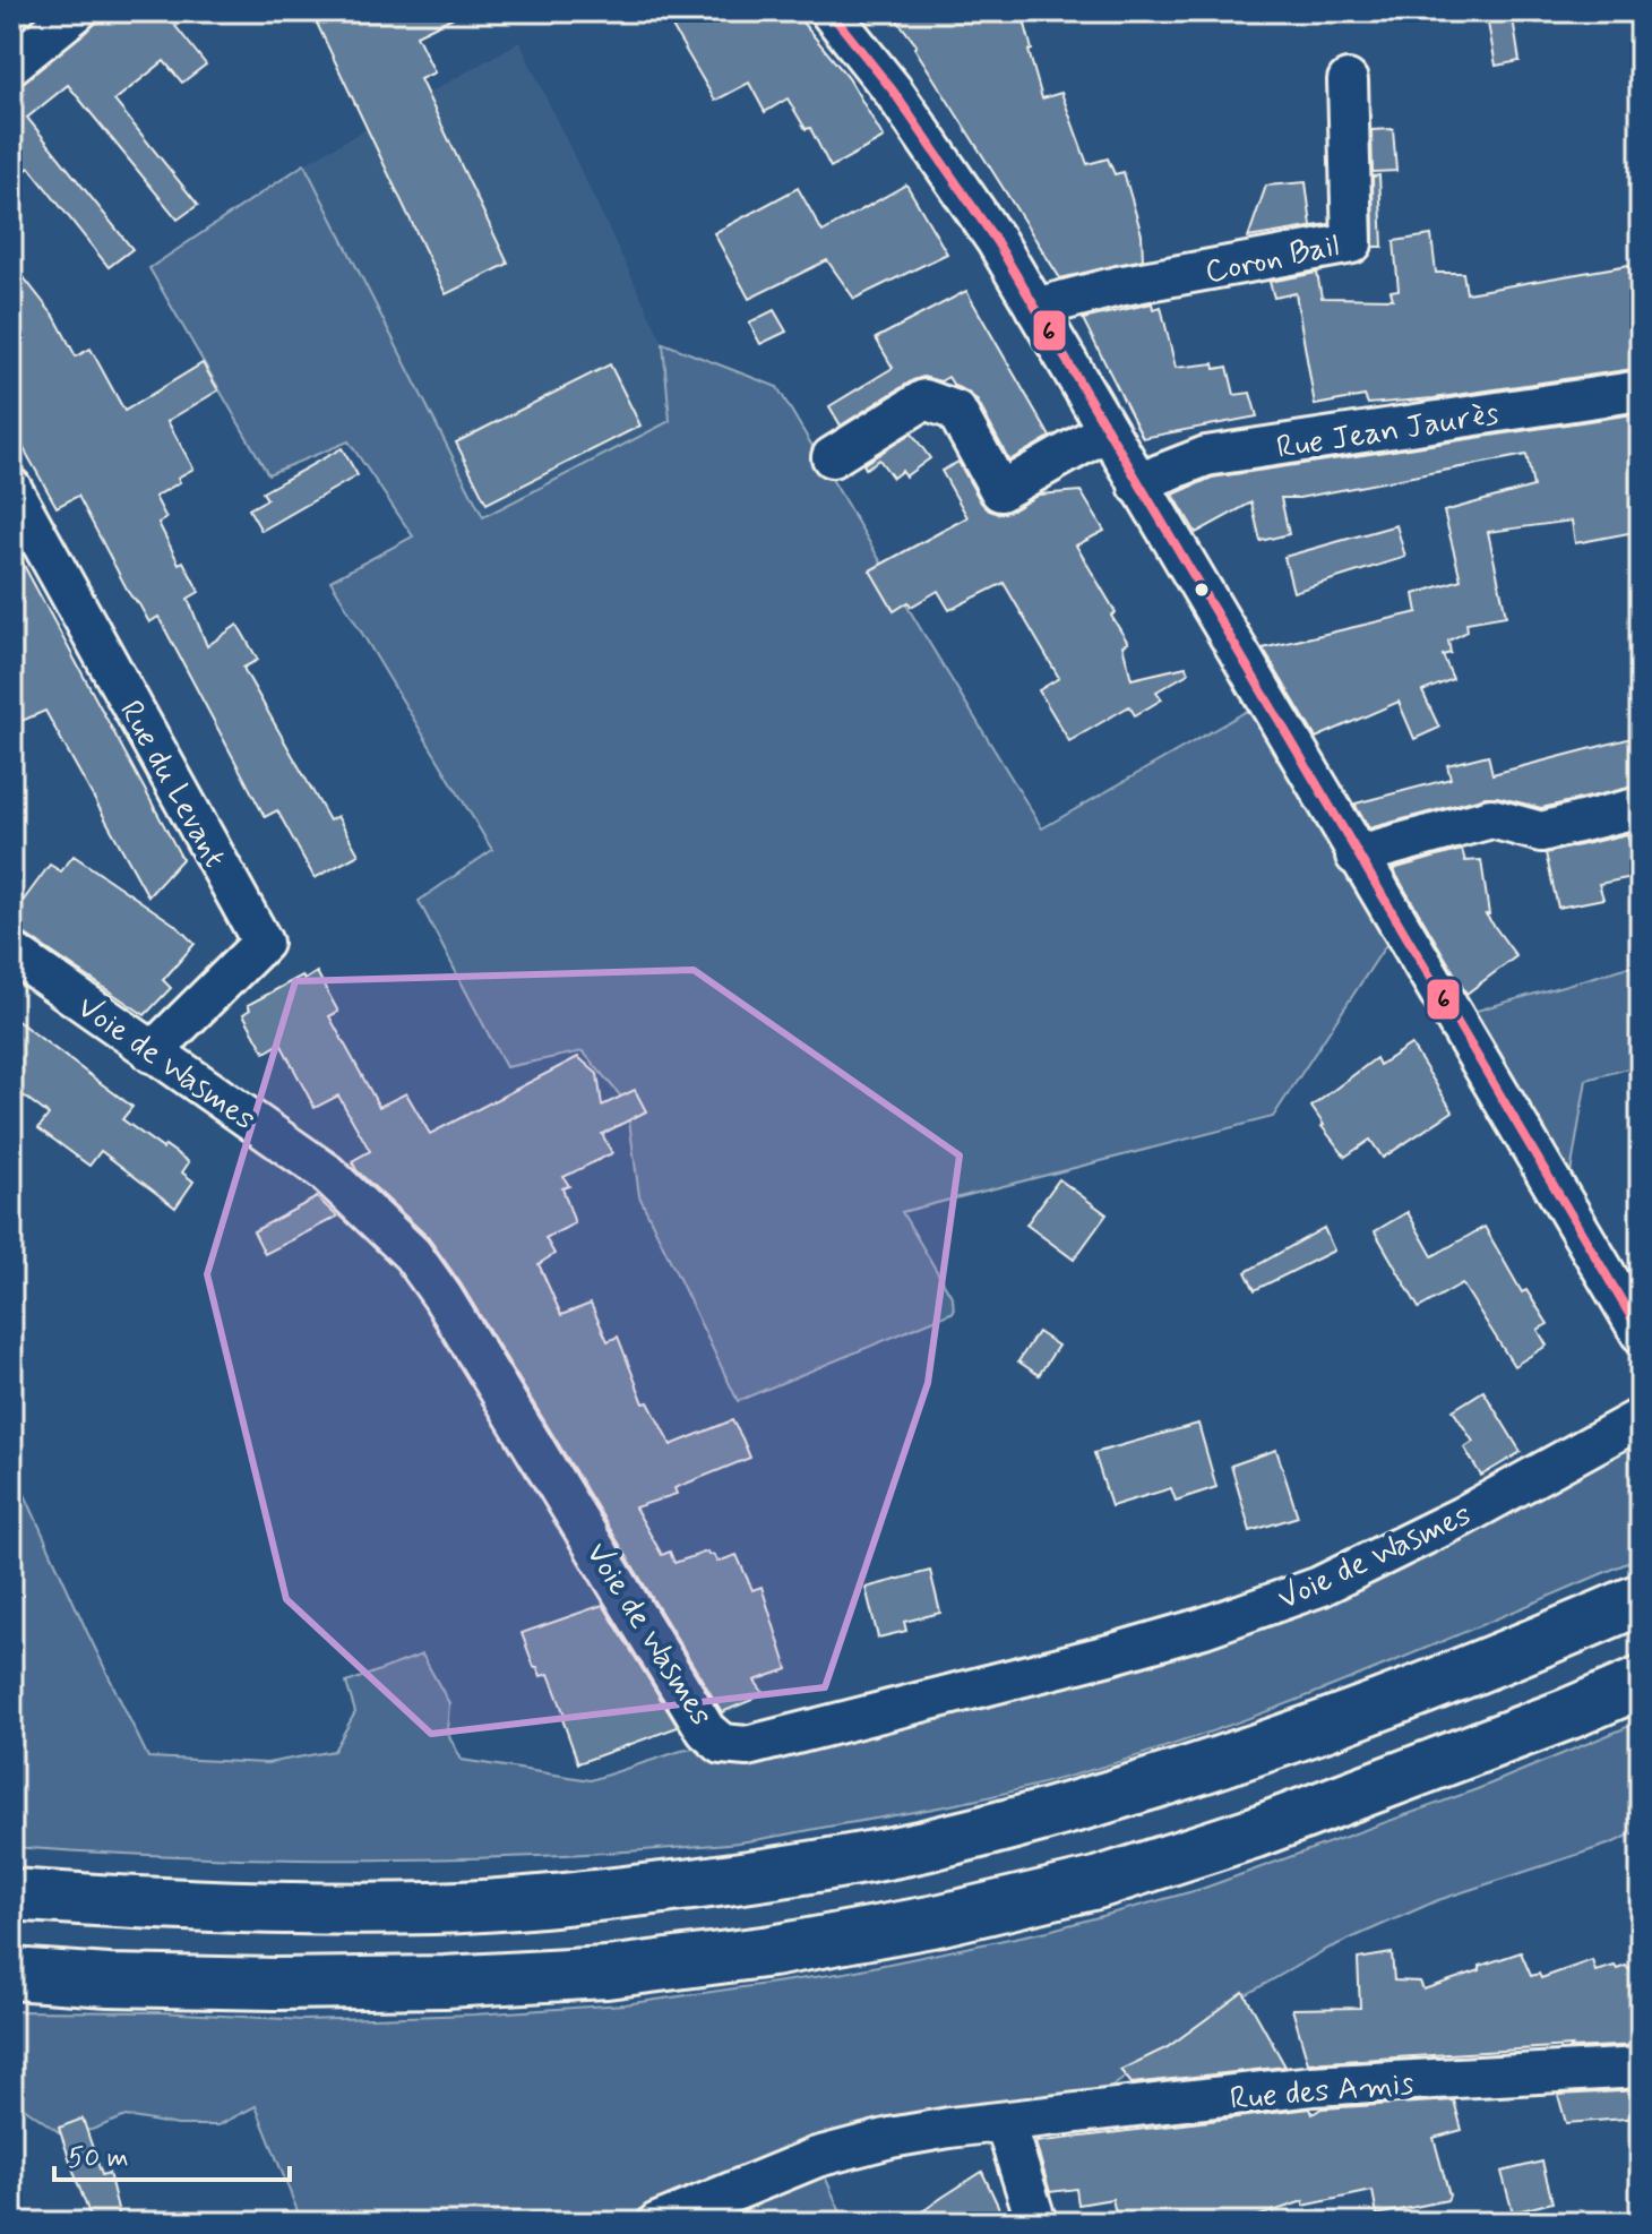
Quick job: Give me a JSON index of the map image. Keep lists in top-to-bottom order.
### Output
{
  "streets": {
    "street": [
      "Coron Bail",
      "Rue Jean Jaurès",
      "Rue du Levant",
      "Voie de Wasmes",
      "Rue des Amis"
    ]
  },
  "crossings": [
    ["Rue du Levant", "Voie de Wasmes"]
  ],
  "lines": ["transit line 6"],
  "scale_bar": "50 m"
}
